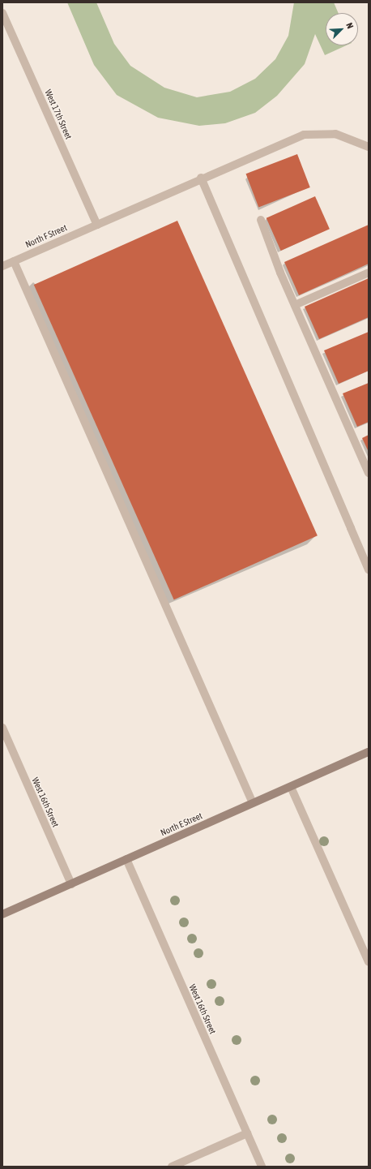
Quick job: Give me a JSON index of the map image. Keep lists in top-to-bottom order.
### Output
{
  "streets": {
    "main road": ["North E Street"],
    "street": ["West 17th Street", "North F Street", "West 16th Street"]
  },
  "crossings": [
    ["West 17th Street", "North F Street"],
    ["West 16th Street", "North E Street"]
  ],
  "north": "top right"
}
